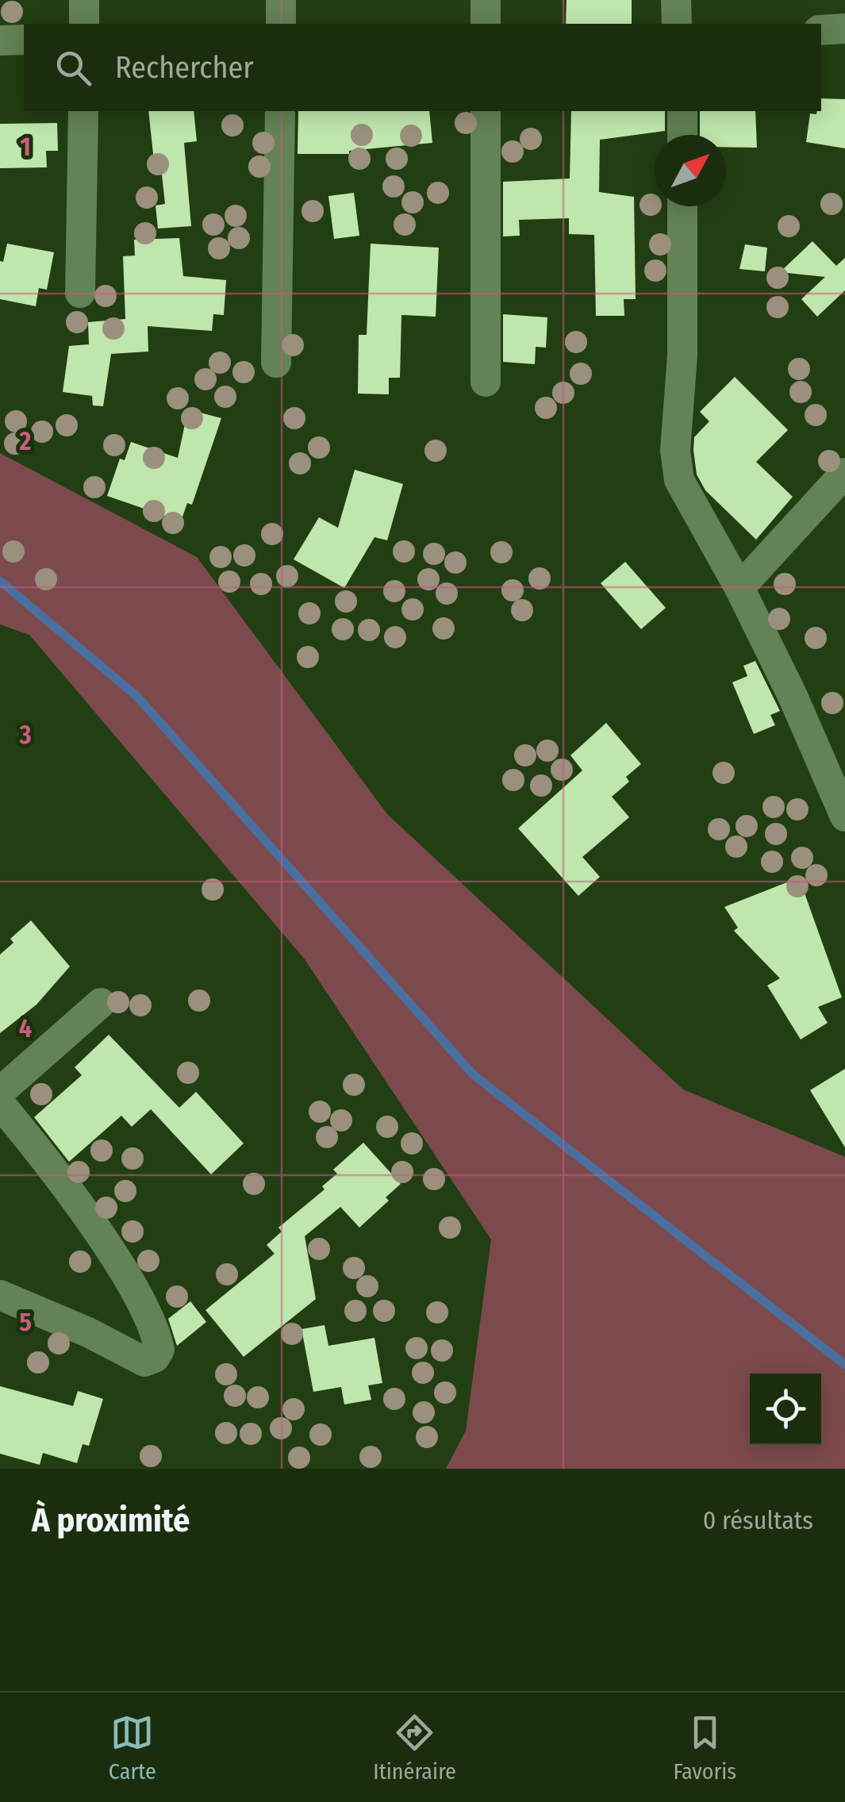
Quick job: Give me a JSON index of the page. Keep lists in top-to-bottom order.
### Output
{
  "north": "top right",
  "page": {
    "search": "Rechercher",
    "heading": ["À proximité", "0 résultats"],
    "nav": ["Carte", "Itinéraire", "Favoris"]
  },
  "grid": {
    "rows": [
      "1",
      "2",
      "3",
      "4",
      "5"
    ]
  }
}
